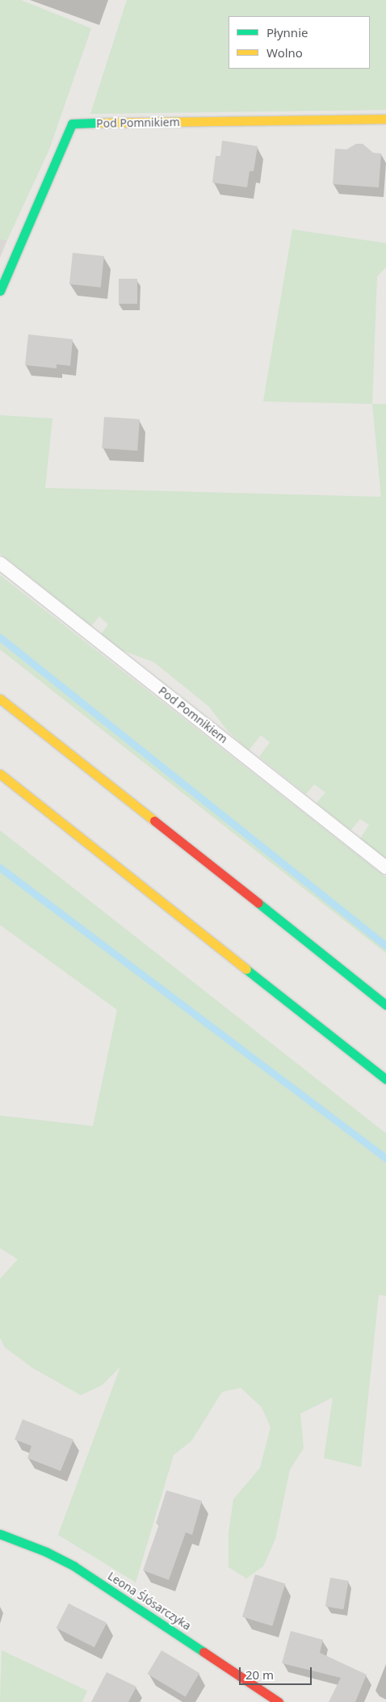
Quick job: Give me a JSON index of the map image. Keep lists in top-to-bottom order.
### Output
{
  "streets": {
    "main road": ["Pod Pomnikiem", "Leona Ślósarczyka"]
  },
  "legend": ["Płynnie", "Wolno"],
  "scale_bar": "20 m"
}
